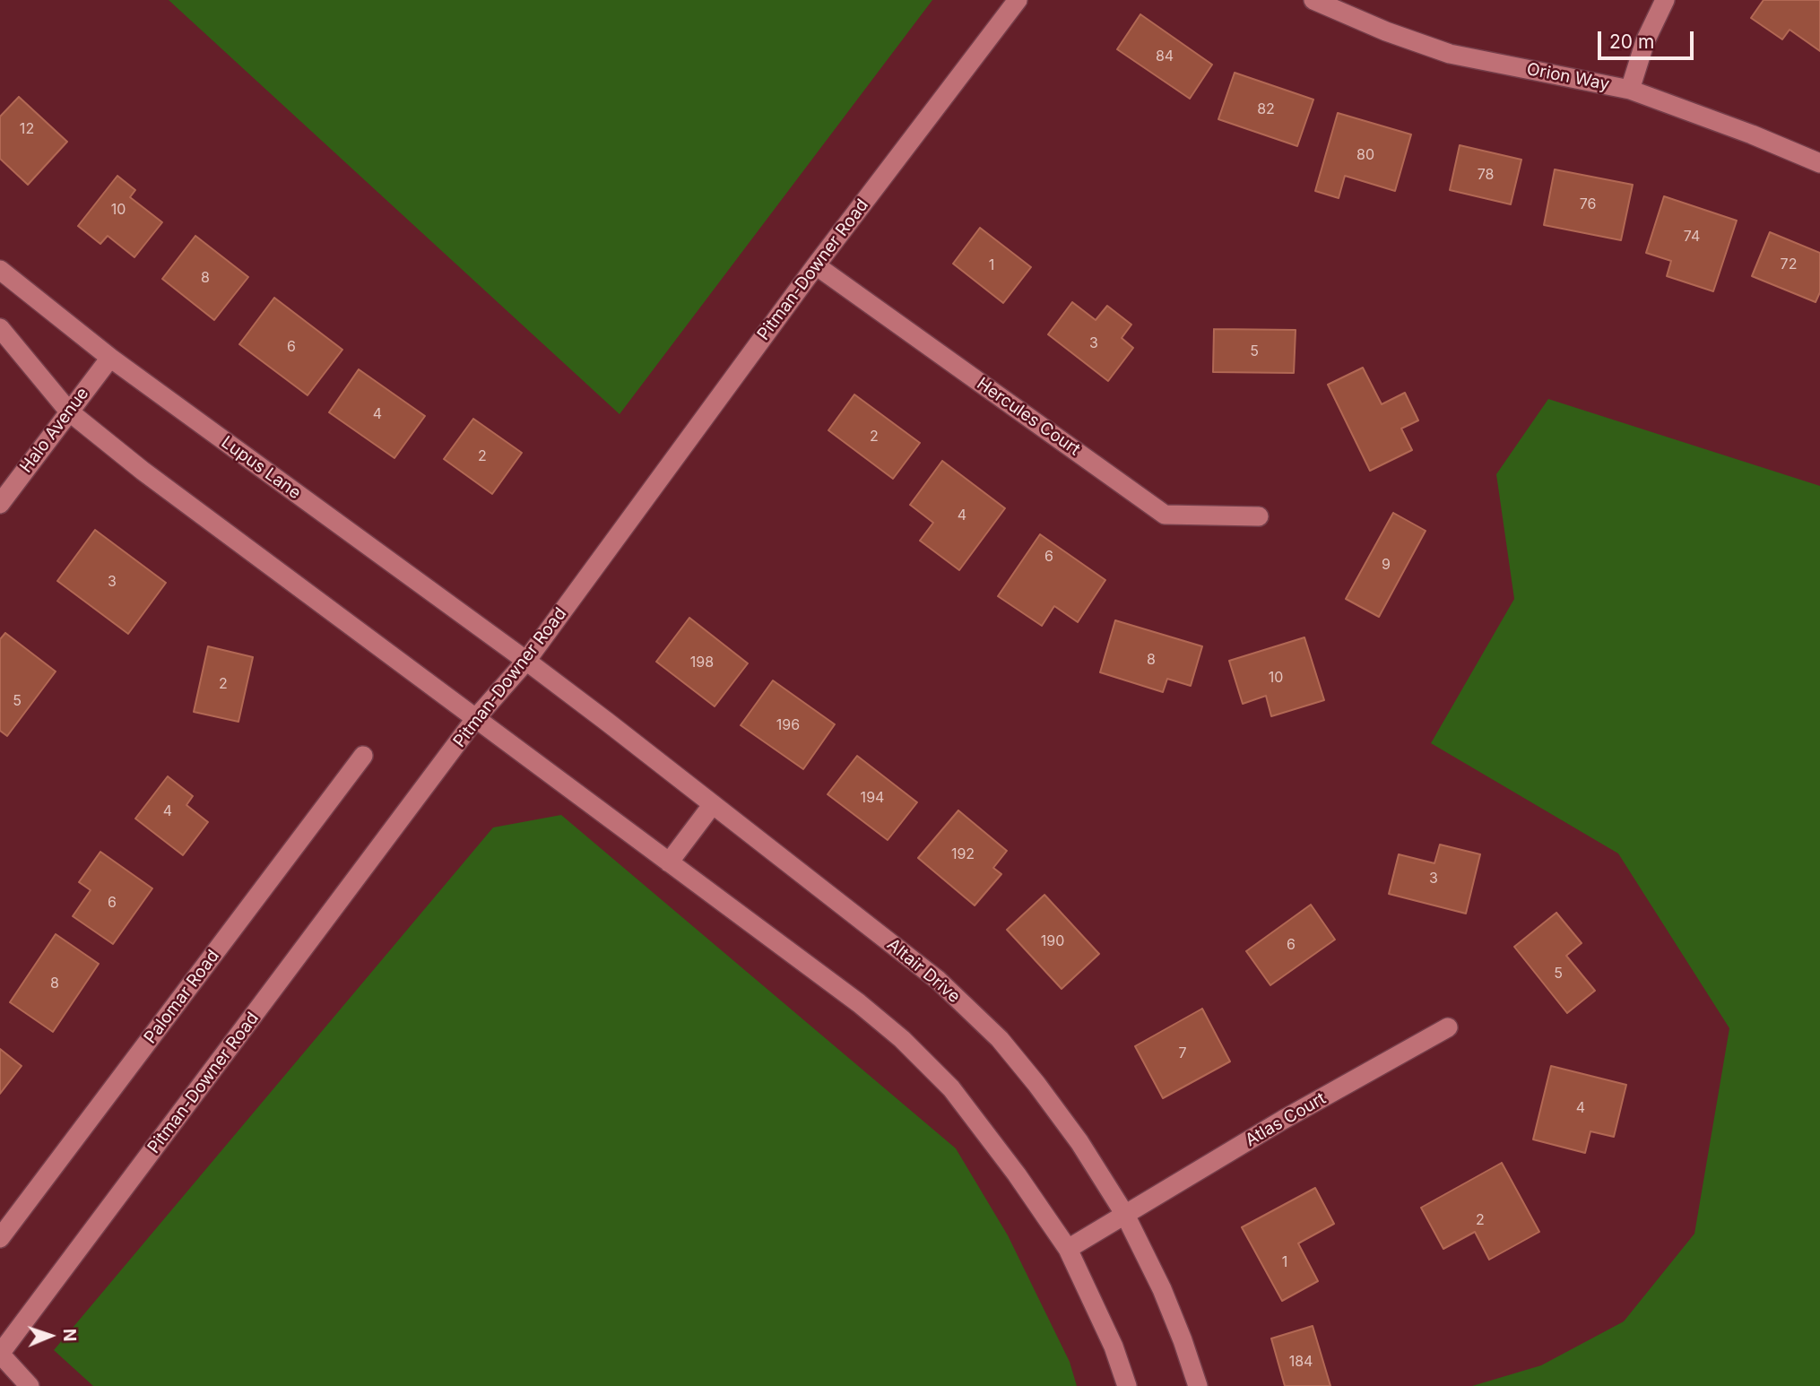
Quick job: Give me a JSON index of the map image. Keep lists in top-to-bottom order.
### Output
{
  "streets": {
    "street": [
      "Orion Way",
      "Pitman-Downer Road",
      "Hercules Court",
      "Halo Avenue",
      "Lupus Lane",
      "Altair Drive",
      "Palomar Road",
      "Atlas Court"
    ]
  },
  "crossings": [
    ["Pitman-Downer Road", "Hercules Court"],
    ["Pitman-Downer Road", "Lupus Lane"],
    ["Pitman-Downer Road", "Altair Drive"],
    ["Halo Avenue", "Lupus Lane"],
    ["Lupus Lane", "Altair Drive"],
    ["Altair Drive", "Atlas Court"]
  ],
  "house_numbers": [
    "84",
    "82",
    "12",
    "80",
    "78",
    "76",
    "10",
    "74",
    "72",
    "1",
    "8",
    "3",
    "6",
    "5",
    "4",
    "2",
    "2",
    "4",
    "6",
    "9",
    "3",
    "8",
    "198",
    "10",
    "2",
    "5",
    "196",
    "194",
    "4",
    "192",
    "3",
    "6",
    "190",
    "6",
    "5",
    "8",
    "7",
    "4",
    "2",
    "1",
    "184"
  ],
  "scale_bar": "20 m",
  "north": "right"
}
